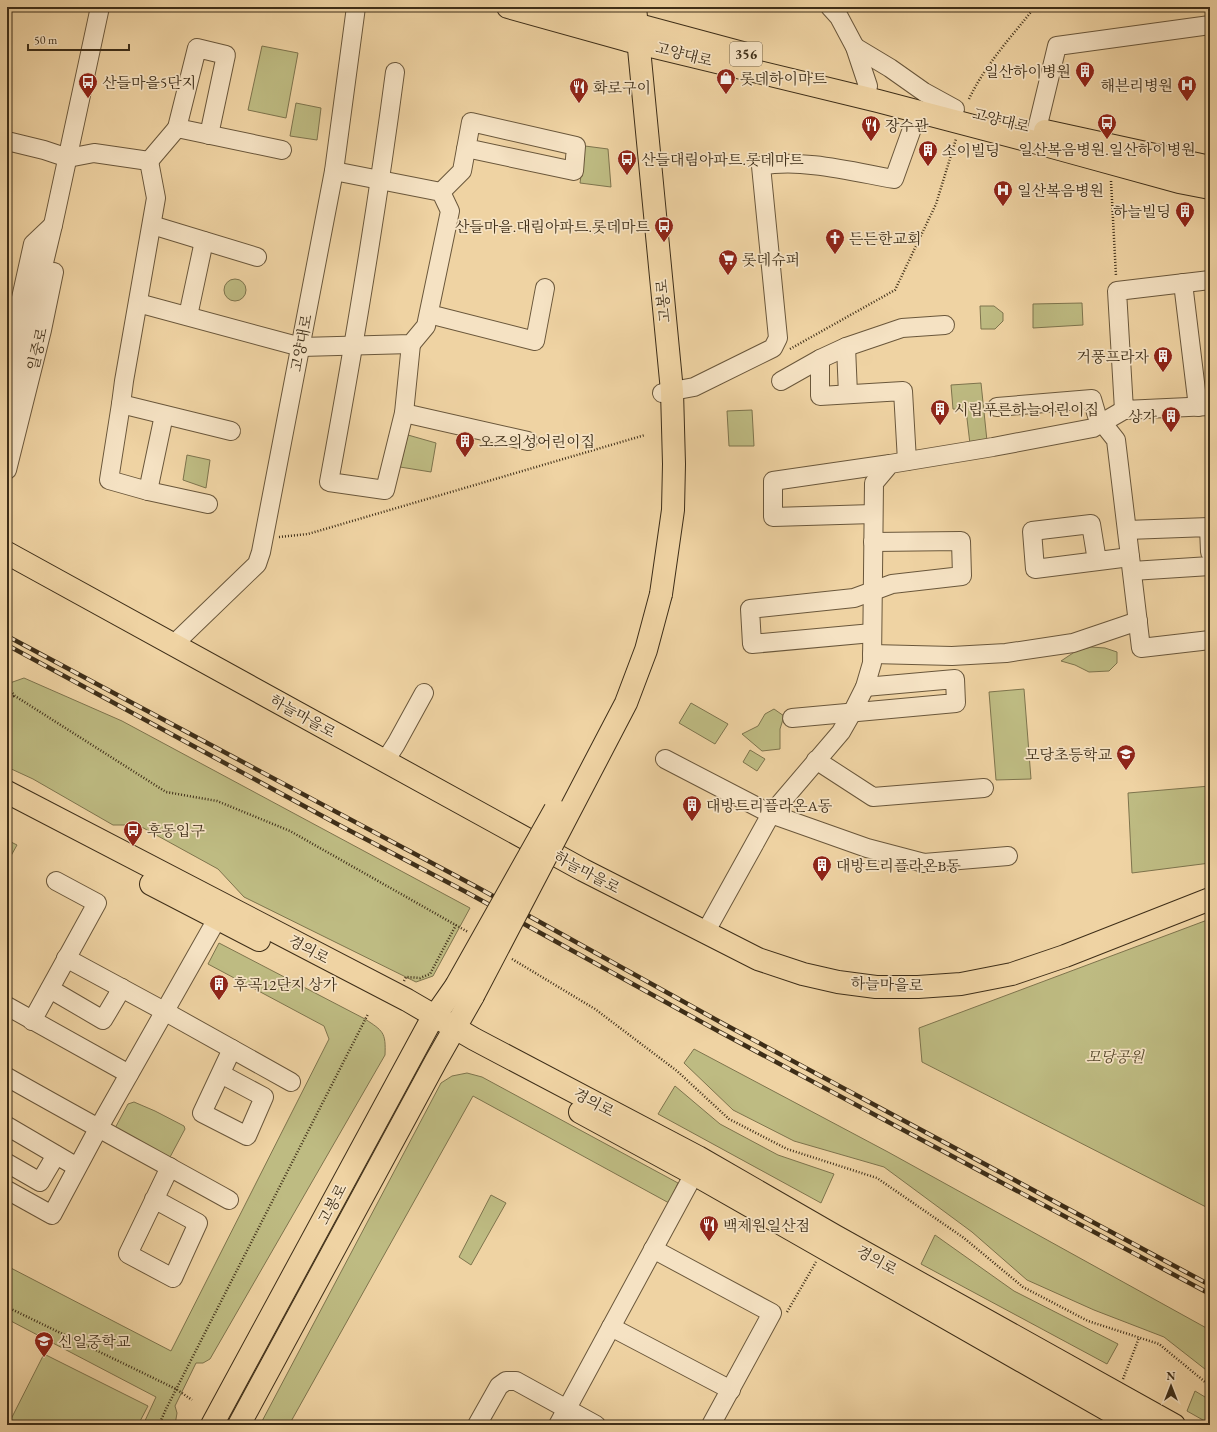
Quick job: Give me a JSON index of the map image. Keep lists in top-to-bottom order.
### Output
{
  "streets": {
    "main road": [
      "고양대로",
      "356",
      "고봉로",
      "하늘마을로",
      "경의로"
    ],
    "street": ["일중로"]
  },
  "crossings": [
    ["고양대로", "고봉로"],
    ["고양대로", "하늘마을로"],
    ["고봉로", "경의로"]
  ],
  "parks": ["모당공원"],
  "places": {
    "building": [
      "일산하이병원",
      "소이빌딩",
      "하늘빌딩",
      "거풍프라자",
      "시립푸른하늘어린이집",
      "상가",
      "오즈의성어린이집",
      "대방트리플라온A동",
      "대방트리플라온B동",
      "후곡12단지 상가"
    ],
    "shop": ["롯데하이마트"],
    "bus stop": [
      "산들마을5단지",
      "일산복음병원.일산하이병원",
      "산들대림아파트.롯데마트",
      "산들마을.대림아파트.롯데마트",
      "후동입구"
    ],
    "hospital": ["해븐리병원", "일산복음병원"],
    "restaurant": ["화로구이", "장수관", "백제원일산점"],
    "church": ["든든한교회"],
    "supermarket": ["롯데슈퍼"],
    "school or university": ["모당초등학교", "신일중학교"]
  },
  "scale_bar": "50 m",
  "north": "top"
}
